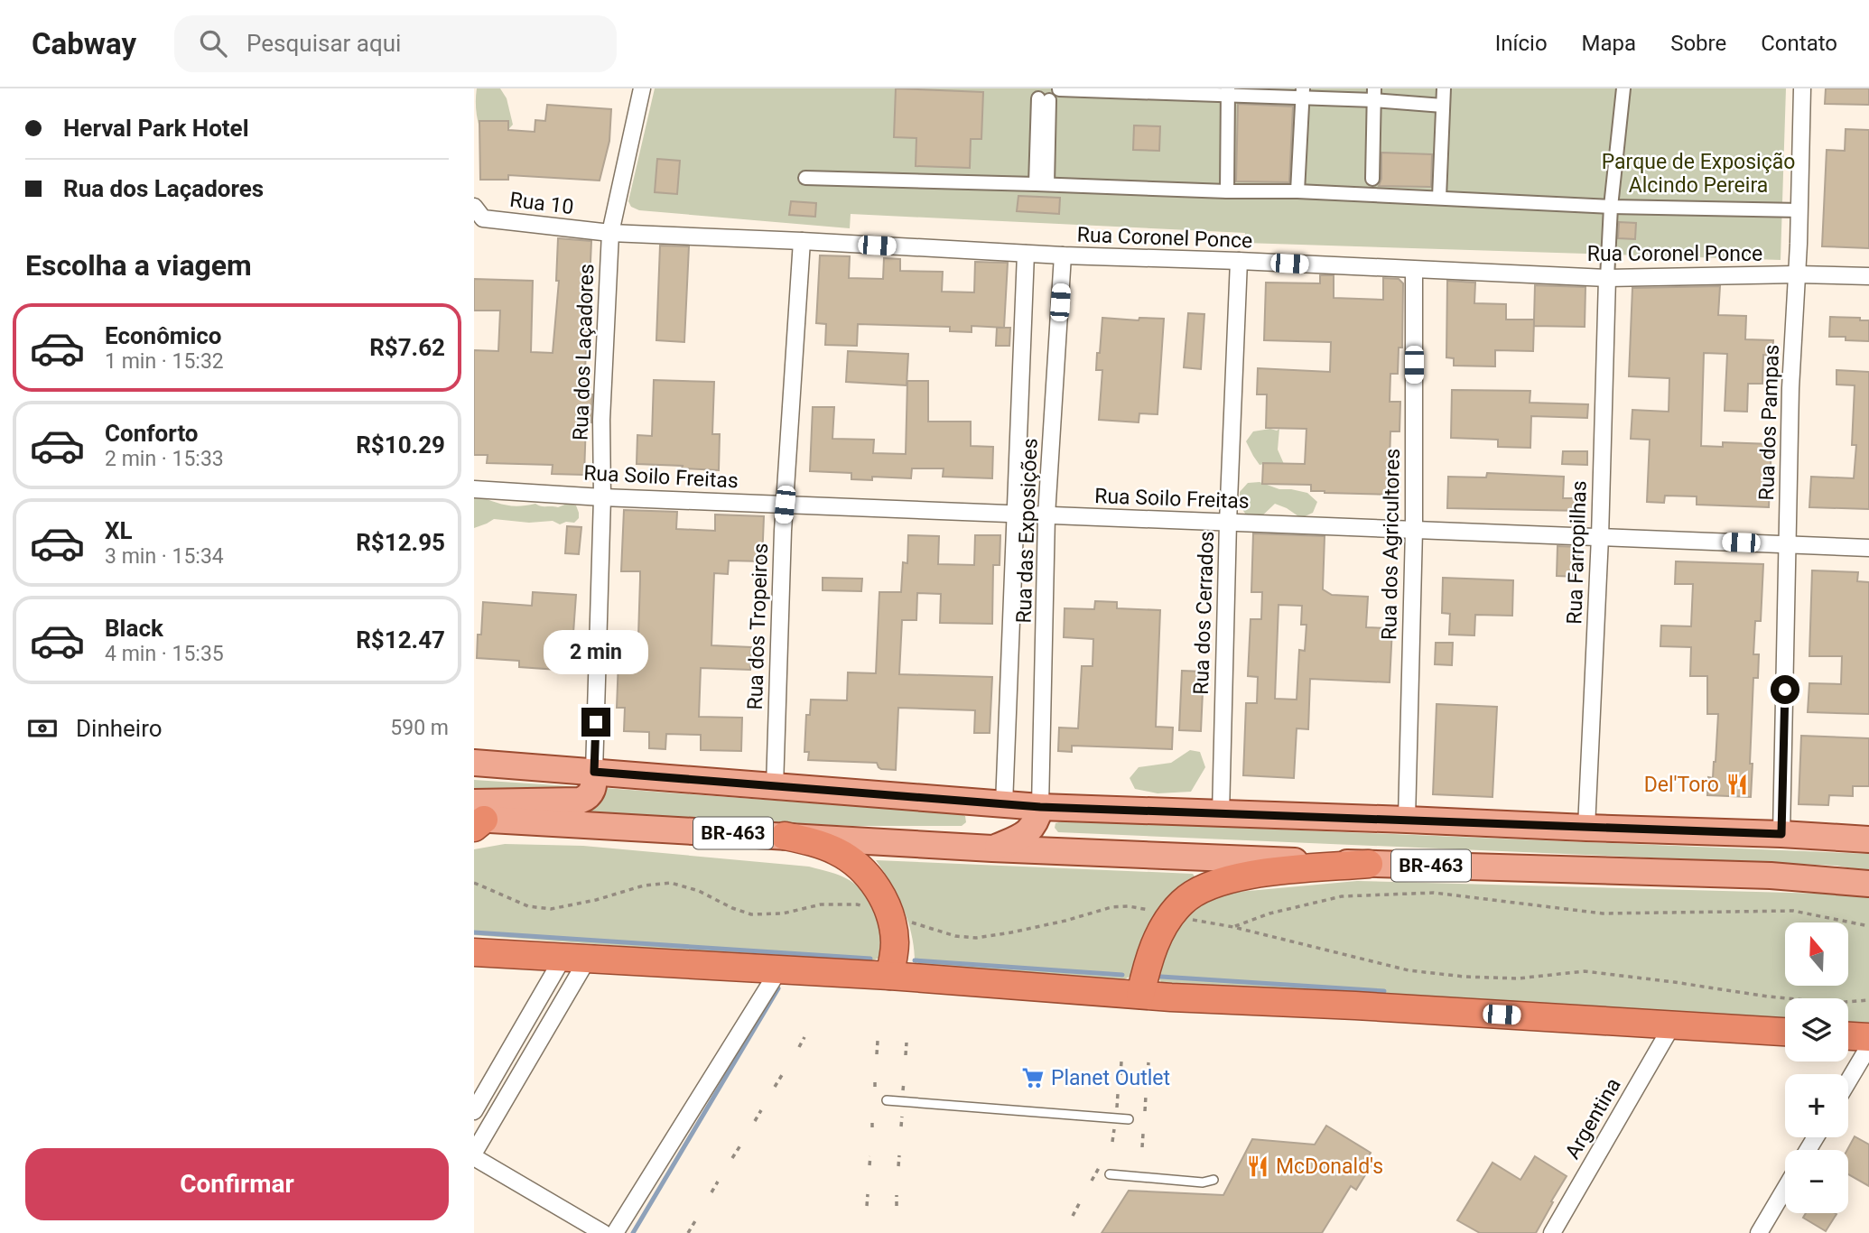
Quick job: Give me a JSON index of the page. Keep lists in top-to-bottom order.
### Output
{
  "streets": {
    "main road": ["BR-463"],
    "street": [
      "Rua 10",
      "Rua Coronel Ponce",
      "Rua dos Laçadores",
      "Rua dos Pampas",
      "Rua Soilo Freitas",
      "Rua das Exposições",
      "Rua dos Agricultores",
      "Rua Farropilhas",
      "Rua dos Cerrados",
      "Rua dos Tropeiros",
      "Argentina"
    ]
  },
  "crossings": [
    ["Rua 10", "Rua Coronel Ponce"],
    ["Rua 10", "Rua dos Laçadores"],
    ["Rua Coronel Ponce", "Rua dos Laçadores"],
    ["Rua Coronel Ponce", "Rua dos Pampas"],
    ["Rua Coronel Ponce", "Rua das Exposições"],
    ["Rua Coronel Ponce", "Rua dos Agricultores"],
    ["Rua Coronel Ponce", "Rua Farropilhas"],
    ["Rua Coronel Ponce", "Rua dos Cerrados"],
    ["Rua Coronel Ponce", "Rua dos Tropeiros"],
    ["Rua dos Laçadores", "Rua Soilo Freitas"],
    ["Rua dos Laçadores", "BR-463"],
    ["Rua dos Pampas", "Rua Soilo Freitas"],
    ["Rua dos Pampas", "BR-463"],
    ["Rua Soilo Freitas", "Rua das Exposições"],
    ["Rua Soilo Freitas", "Rua dos Agricultores"],
    ["Rua Soilo Freitas", "Rua Farropilhas"],
    ["Rua Soilo Freitas", "Rua dos Cerrados"],
    ["Rua Soilo Freitas", "Rua dos Tropeiros"],
    ["Rua das Exposições", "BR-463"],
    ["Rua dos Agricultores", "BR-463"],
    ["Rua Farropilhas", "BR-463"],
    ["Rua dos Cerrados", "BR-463"],
    ["Rua dos Tropeiros", "BR-463"]
  ],
  "parks": ["Parque de Exposição Alcindo Pereira"],
  "places": {
    "restaurant": ["Del'Toro", "McDonald's"],
    "supermarket": ["Planet Outlet"]
  },
  "north": "top",
  "page": {
    "header": "Cabway",
    "search": "Pesquisar aqui",
    "nav": [
      "Início",
      "Mapa",
      "Sobre",
      "Contato"
    ],
    "banner": ["Herval Park Hotel", "Rua dos Laçadores"],
    "heading": "Escolha a viagem",
    "list": [
      {
        "name": "Econômico",
        "note": "1 min · 15:32",
        "value": "R$7.62"
      },
      {
        "name": "Conforto",
        "note": "2 min · 15:33",
        "value": "R$10.29"
      },
      {
        "name": "XL",
        "note": "3 min · 15:34",
        "value": "R$12.95"
      },
      {
        "name": "Black",
        "note": "4 min · 15:35",
        "value": "R$12.47"
      }
    ],
    "bubble": "2 min",
    "pay": ["Dinheiro", "590 m"],
    "map_buttons": ["+", "−"],
    "buttons": "Confirmar"
  }
}
